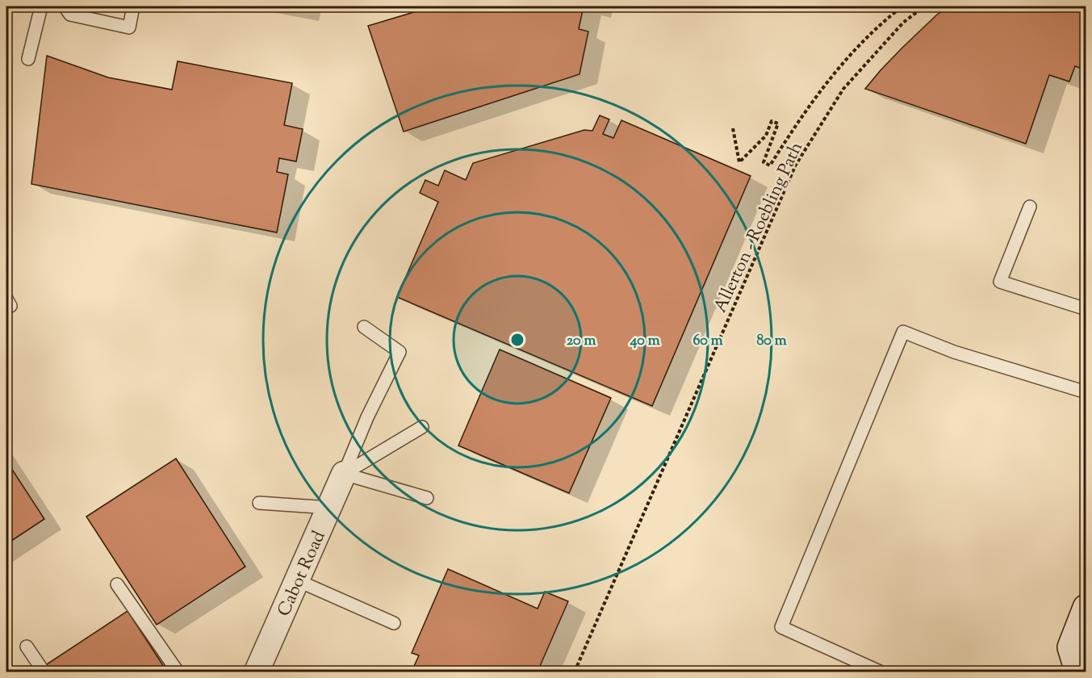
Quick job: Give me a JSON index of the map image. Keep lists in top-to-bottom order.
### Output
{
  "streets": {
    "street": ["Cabot Road"],
    "path": ["Allerton - Roebling Path"]
  },
  "rings": [
    "20 m",
    "40 m",
    "60 m",
    "80 m"
  ]
}
